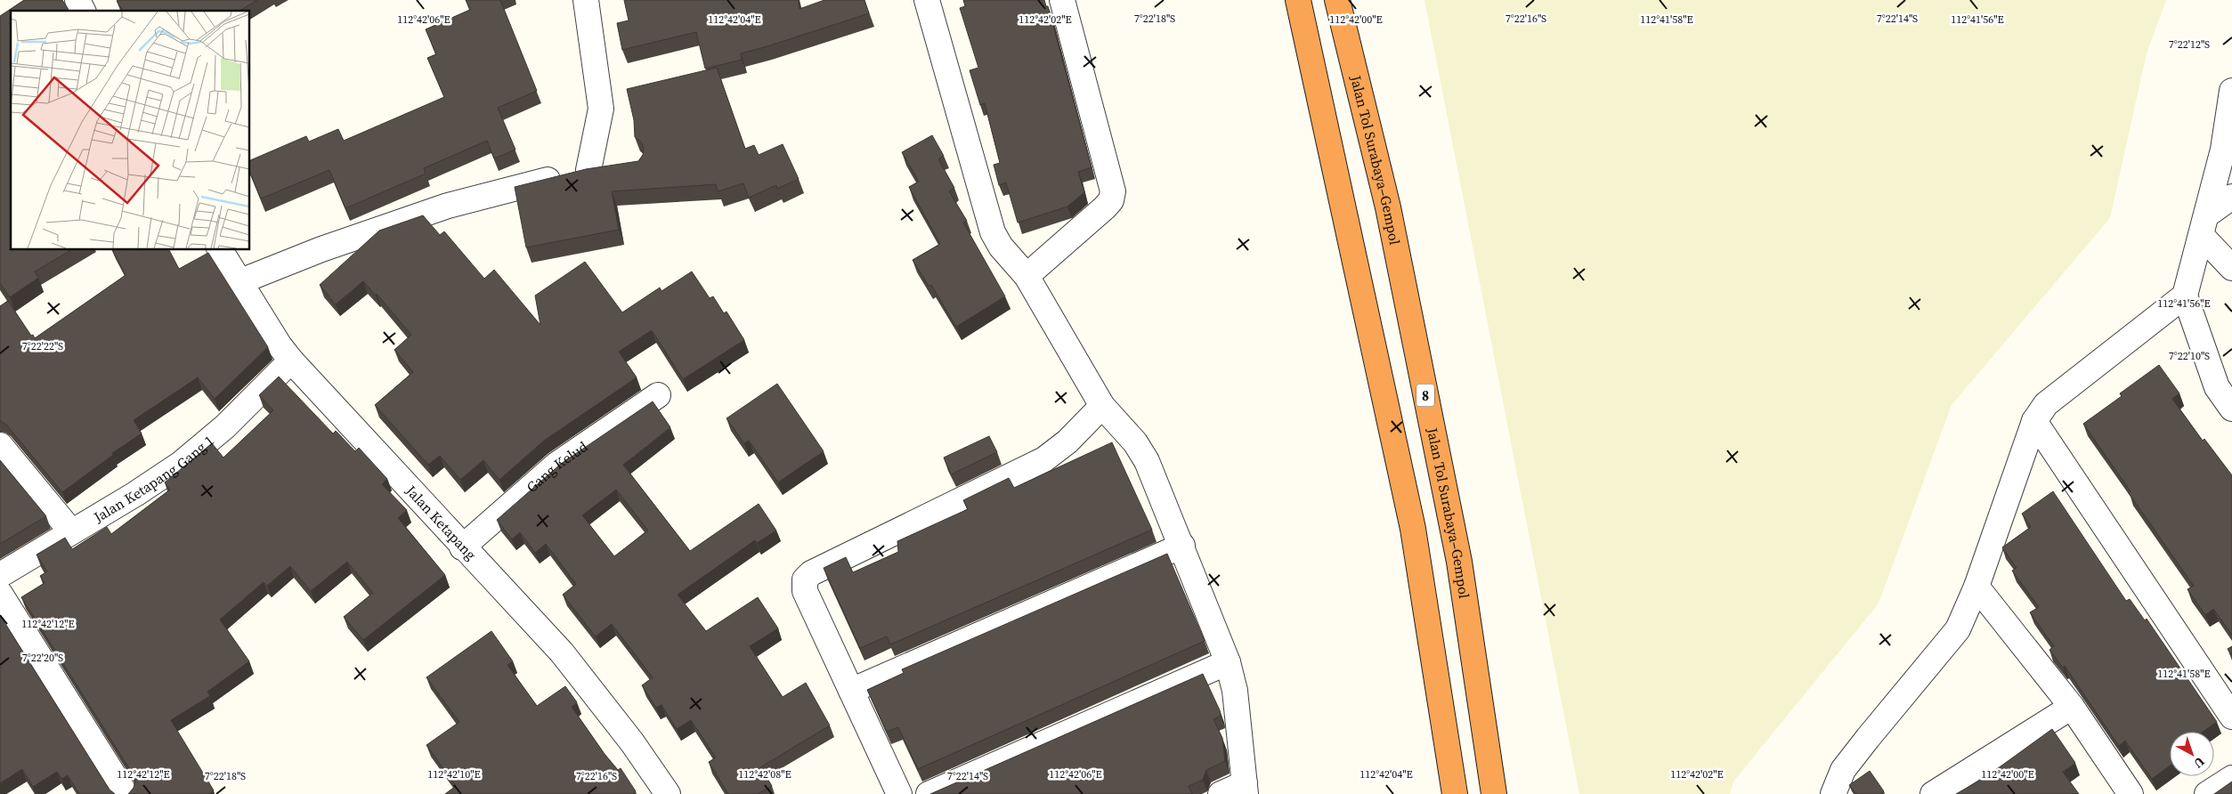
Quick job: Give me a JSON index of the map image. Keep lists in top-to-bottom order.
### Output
{
  "streets": {
    "highway": ["Jalan Tol Surabaya–Gempol", "8"],
    "street": ["Gang Kelud", "Jalan Ketapang Gang 1", "Jalan Ketapang"]
  },
  "crossings": [
    ["Gang Kelud", "Jalan Ketapang"],
    ["Jalan Ketapang Gang 1", "Jalan Ketapang"]
  ],
  "north": "bottom right",
  "coordinates": [
    "7°22'16\"S",
    "7°22'14\"S",
    "7°22'18\"S",
    "112°42'02\"E",
    "112°41'58\"E",
    "112°42'06\"E",
    "112°42'04\"E",
    "112°42'00\"E",
    "112°41'56\"E",
    "7°22'12\"S",
    "7°22'22\"S",
    "7°22'10\"S",
    "112°42'12\"E",
    "7°22'20\"S",
    "112°42'10\"E",
    "112°42'08\"E"
  ]
}
